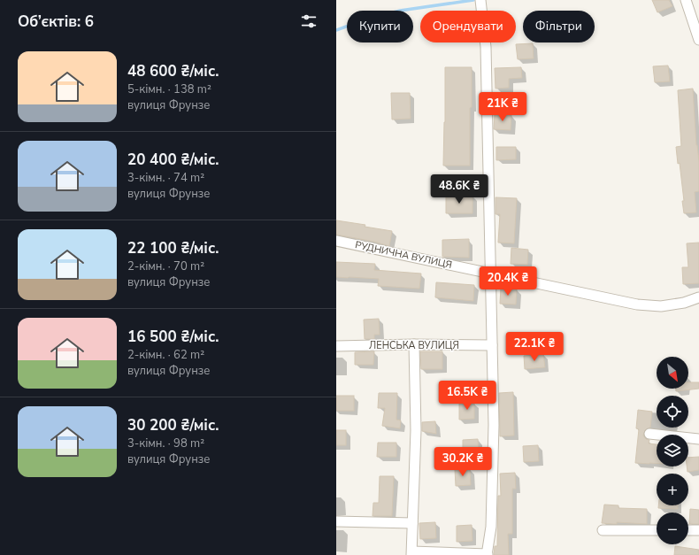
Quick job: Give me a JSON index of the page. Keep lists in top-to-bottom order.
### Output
{
  "streets": {
    "street": ["РУДНИЧНА ВУЛИЦЯ", "ЛЕНСЬКА ВУЛИЦЯ"]
  },
  "north": "bottom right",
  "page": {
    "heading": "Об’єктів: 6",
    "chip": ["Купити", "Орендувати", "Фільтри"],
    "list": [
      {
        "name": "48 600 ₴/міс.",
        "note": "5-кімн. · 138 m² · вулиця Фрунзе"
      },
      {
        "name": "20 400 ₴/міс.",
        "note": "3-кімн. · 74 m² · вулиця Фрунзе"
      },
      {
        "name": "22 100 ₴/міс.",
        "note": "2-кімн. · 70 m² · вулиця Фрунзе"
      },
      {
        "name": "16 500 ₴/міс.",
        "note": "2-кімн. · 62 m² · вулиця Фрунзе"
      },
      {
        "name": "30 200 ₴/міс.",
        "note": "3-кімн. · 98 m² · вулиця Фрунзе"
      }
    ],
    "price": [
      "21K ₴",
      "48.6K ₴",
      "20.4K ₴",
      "22.1K ₴",
      "16.5K ₴",
      "30.2K ₴"
    ],
    "map_buttons": ["+", "−"]
  }
}
